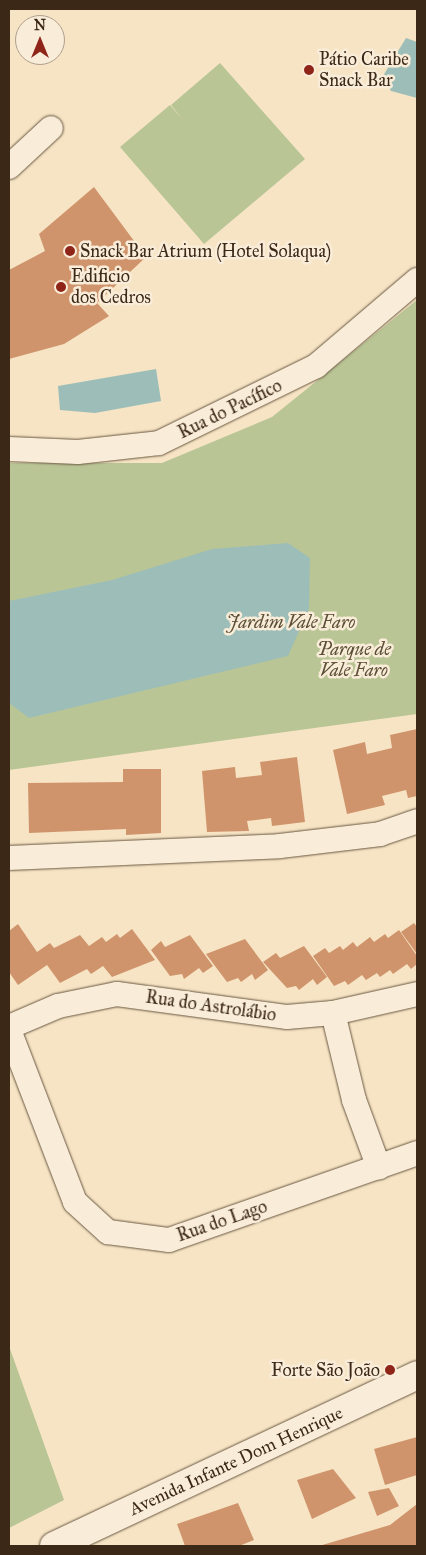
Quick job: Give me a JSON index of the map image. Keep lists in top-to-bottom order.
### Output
{
  "streets": {
    "street": [
      "Rua do Pacífico",
      "Rua do Astrolábio",
      "Rua do Lago",
      "Avenida Infante Dom Henrique"
    ]
  },
  "crossings": [
    ["Rua do Astrolábio", "Rua do Lago"]
  ],
  "parks": ["Jardim Vale Faro", "Parque de Vale Faro"],
  "places": [
    "Pátio Caribe Snack Bar",
    "Snack Bar Atrium (Hotel Solaqua)",
    "Edificio dos Cedros",
    "Forte São João"
  ],
  "north": "top"
}
